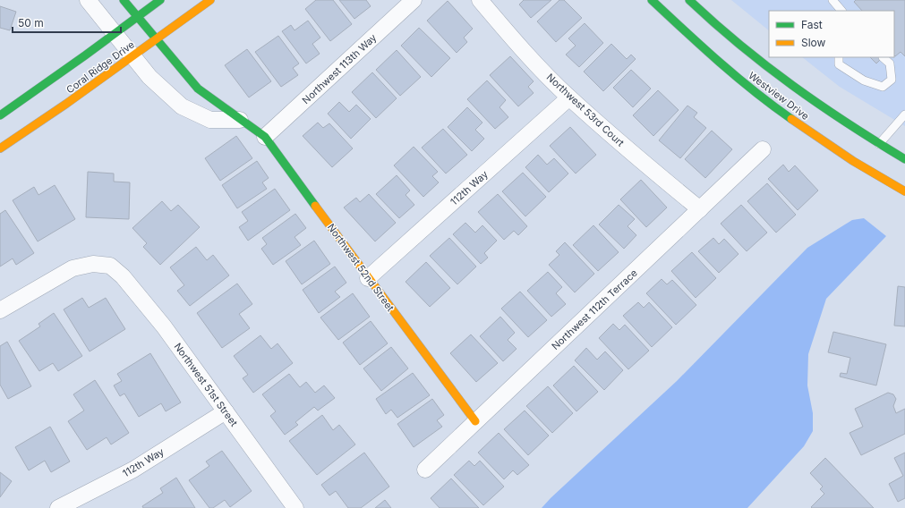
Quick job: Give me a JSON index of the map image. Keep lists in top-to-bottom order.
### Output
{
  "streets": {
    "street": [
      "Coral Ridge Drive",
      "Northwest 113th Way",
      "Westview Drive",
      "Northwest 53rd Court",
      "112th Way",
      "Northwest 52nd Street",
      "Northwest 112th Terrace",
      "Northwest 51st Street"
    ]
  },
  "crossings": [
    ["Coral Ridge Drive", "Northwest 52nd Street"],
    ["Northwest 113th Way", "Northwest 52nd Street"],
    ["Northwest 53rd Court", "112th Way"],
    ["Northwest 53rd Court", "Northwest 112th Terrace"],
    ["112th Way", "Northwest 52nd Street"],
    ["112th Way", "Northwest 51st Street"],
    ["Northwest 52nd Street", "Northwest 112th Terrace"]
  ],
  "legend": ["Fast", "Slow"],
  "scale_bar": "50 m"
}
